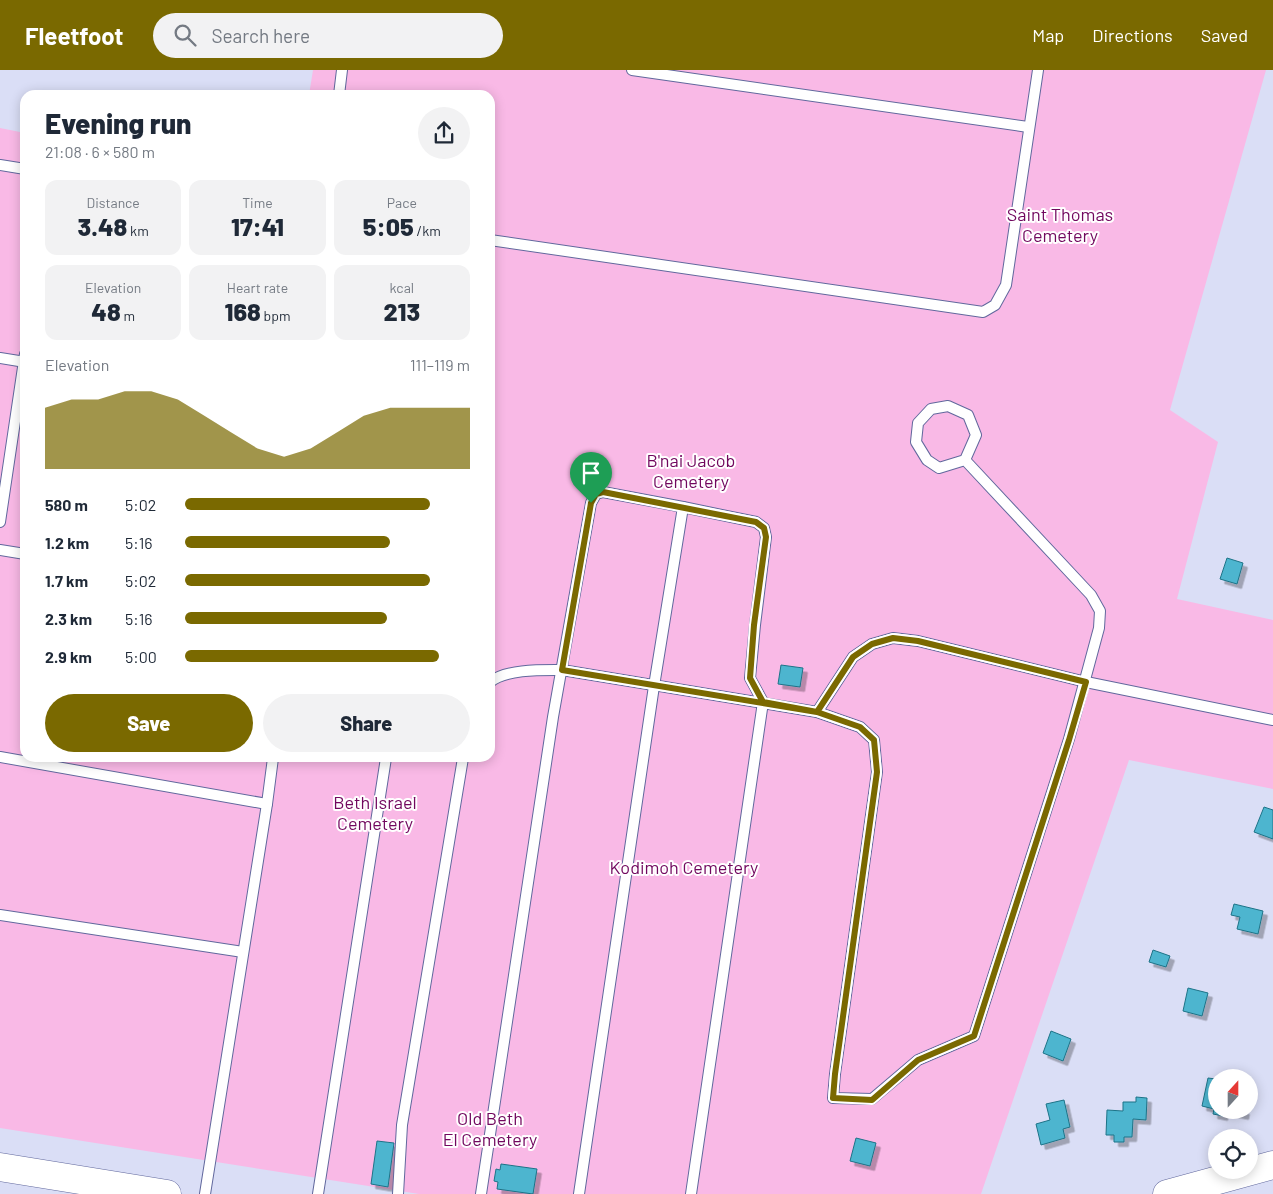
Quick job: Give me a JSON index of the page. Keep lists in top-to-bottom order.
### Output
{
  "parks": [
    "Saint Thomas Cemetery",
    "B'nai Jacob Cemetery",
    "Beth Israel Cemetery",
    "Kodimoh Cemetery",
    "Old Beth El Cemetery"
  ],
  "north": "top",
  "page": {
    "header": "Fleetfoot",
    "search": "Search here",
    "nav": ["Map", "Directions", "Saved"],
    "heading": ["Evening run", "21:08 · 6 × 580 m"],
    "stats": [
      ["Distance", "3.48 km"],
      ["Time", "17:41"],
      ["Pace", "5:05 /km"],
      ["Elevation", "48 m"],
      ["Heart rate", "168 bpm"],
      ["kcal", "213"]
    ],
    "chart": ["Elevation", "111–119 m"],
    "list": [
      {
        "name": "580 m",
        "note": "5:02"
      },
      {
        "name": "1.2 km",
        "note": "5:16"
      },
      {
        "name": "1.7 km",
        "note": "5:02"
      },
      {
        "name": "2.3 km",
        "note": "5:16"
      },
      {
        "name": "2.9 km",
        "note": "5:00"
      }
    ],
    "buttons": ["Save", "Share"]
  }
}
